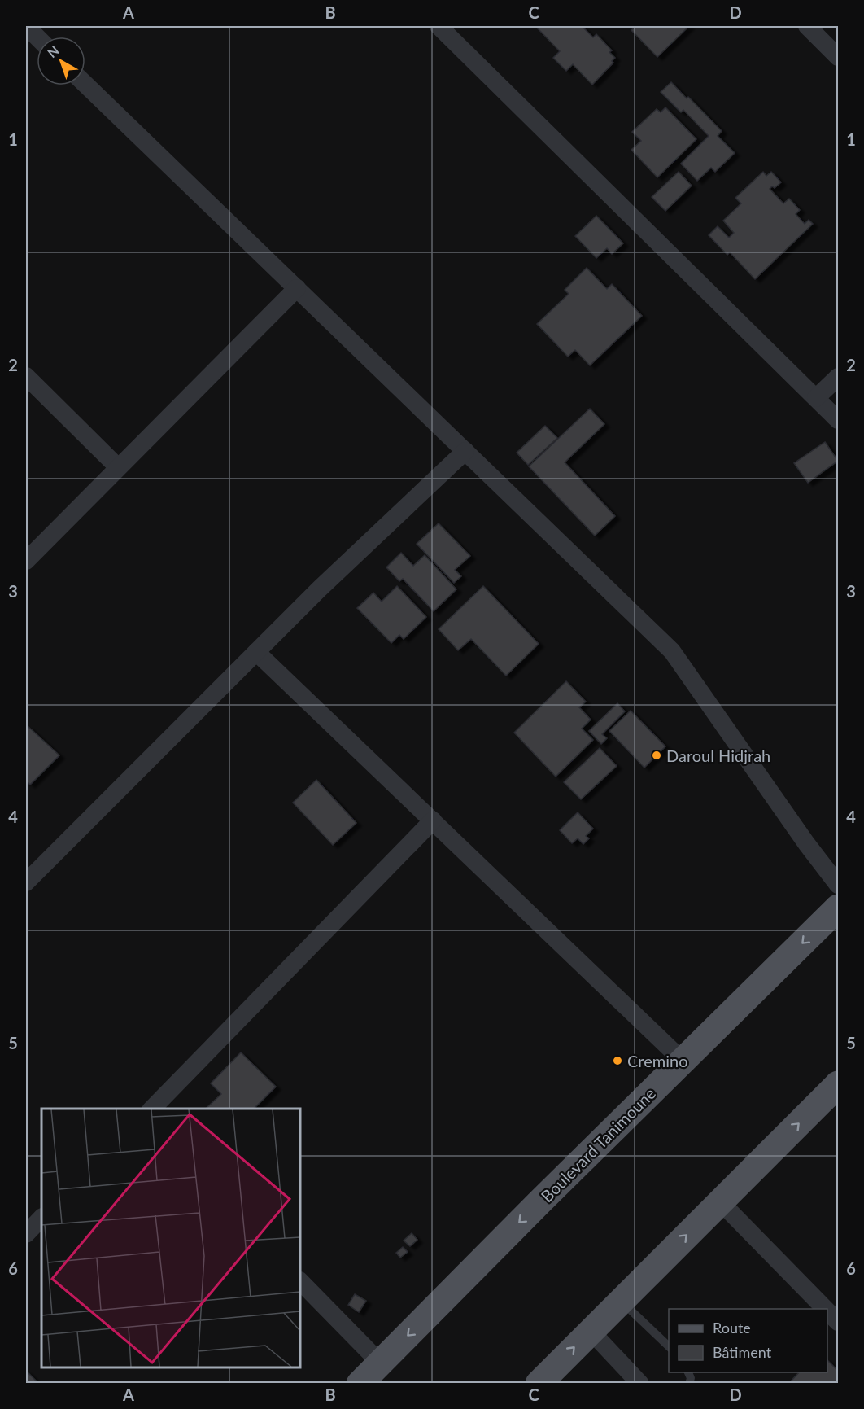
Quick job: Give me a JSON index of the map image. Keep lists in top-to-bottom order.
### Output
{
  "streets": {
    "main road": ["Boulevard Tanimoune"]
  },
  "places": ["Daroul Hidjrah", "Cremino"],
  "legend": ["Route", "Bâtiment"],
  "north": "top left",
  "grid": {
    "columns": [
      "A",
      "B",
      "C",
      "D"
    ],
    "rows": [
      "1",
      "2",
      "3",
      "4",
      "5",
      "6"
    ]
  }
}
